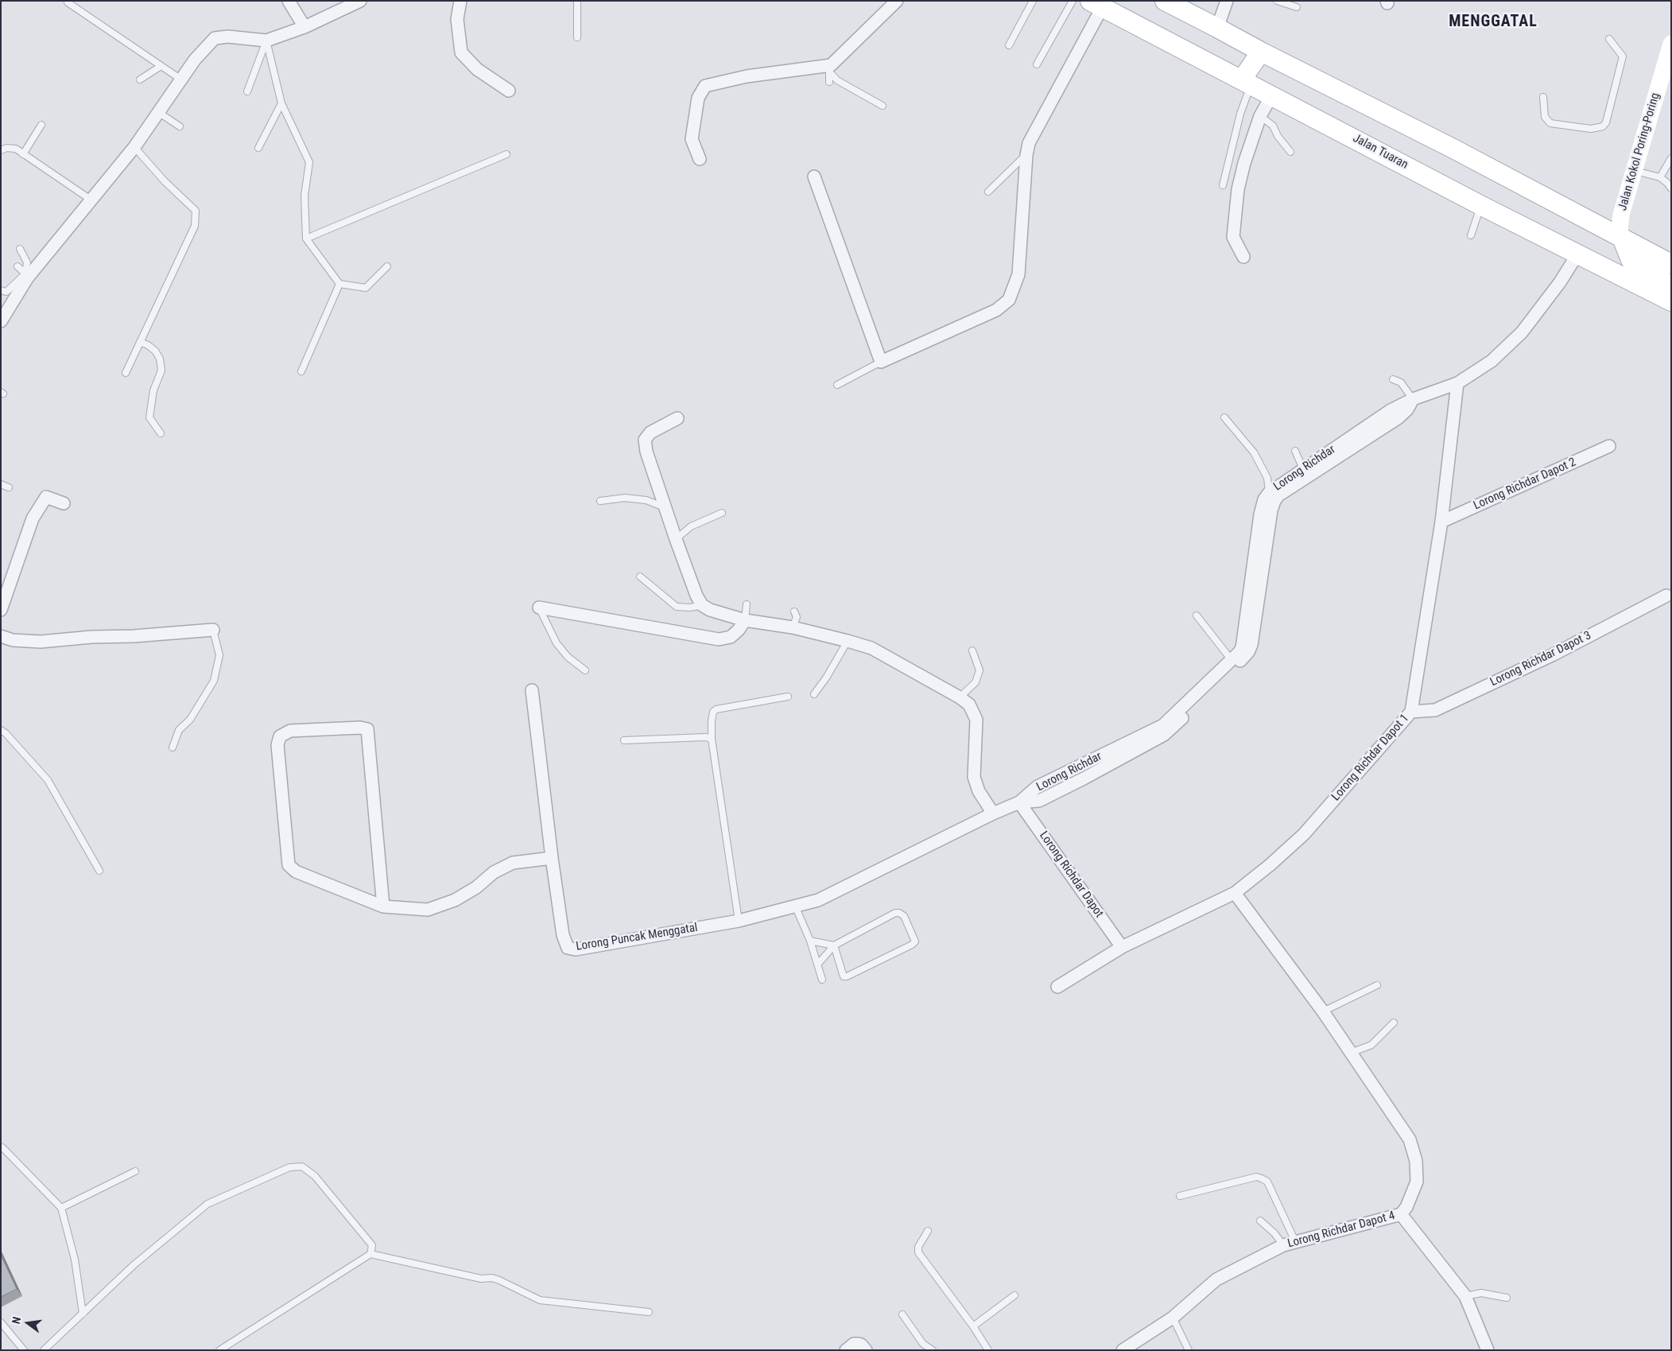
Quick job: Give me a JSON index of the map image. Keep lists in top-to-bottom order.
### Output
{
  "streets": {
    "main road": ["Jalan Tuaran", "Jalan Kokol Poring-Poring"],
    "street": [
      "Lorong Richdar",
      "Lorong Richdar Dapot 2",
      "Lorong Richdar Dapot 3",
      "Lorong Richdar Dapot 1",
      "Lorong Richdar Dapot",
      "Lorong Puncak Menggatal",
      "Lorong Richdar Dapot 4"
    ]
  },
  "crossings": [
    ["Jalan Tuaran", "Lorong Richdar"],
    ["Lorong Richdar", "Lorong Richdar Dapot 1"],
    ["Lorong Richdar", "Lorong Richdar Dapot"],
    ["Lorong Richdar", "Lorong Puncak Menggatal"],
    ["Lorong Richdar Dapot 2", "Lorong Richdar Dapot 1"],
    ["Lorong Richdar Dapot 3", "Lorong Richdar Dapot 1"],
    ["Lorong Richdar Dapot 1", "Lorong Richdar Dapot"],
    ["Lorong Richdar Dapot 1", "Lorong Richdar Dapot 4"],
    ["Lorong Richdar Dapot", "Lorong Puncak Menggatal"]
  ],
  "districts": ["MENGGATAL"],
  "north": "left"
}
